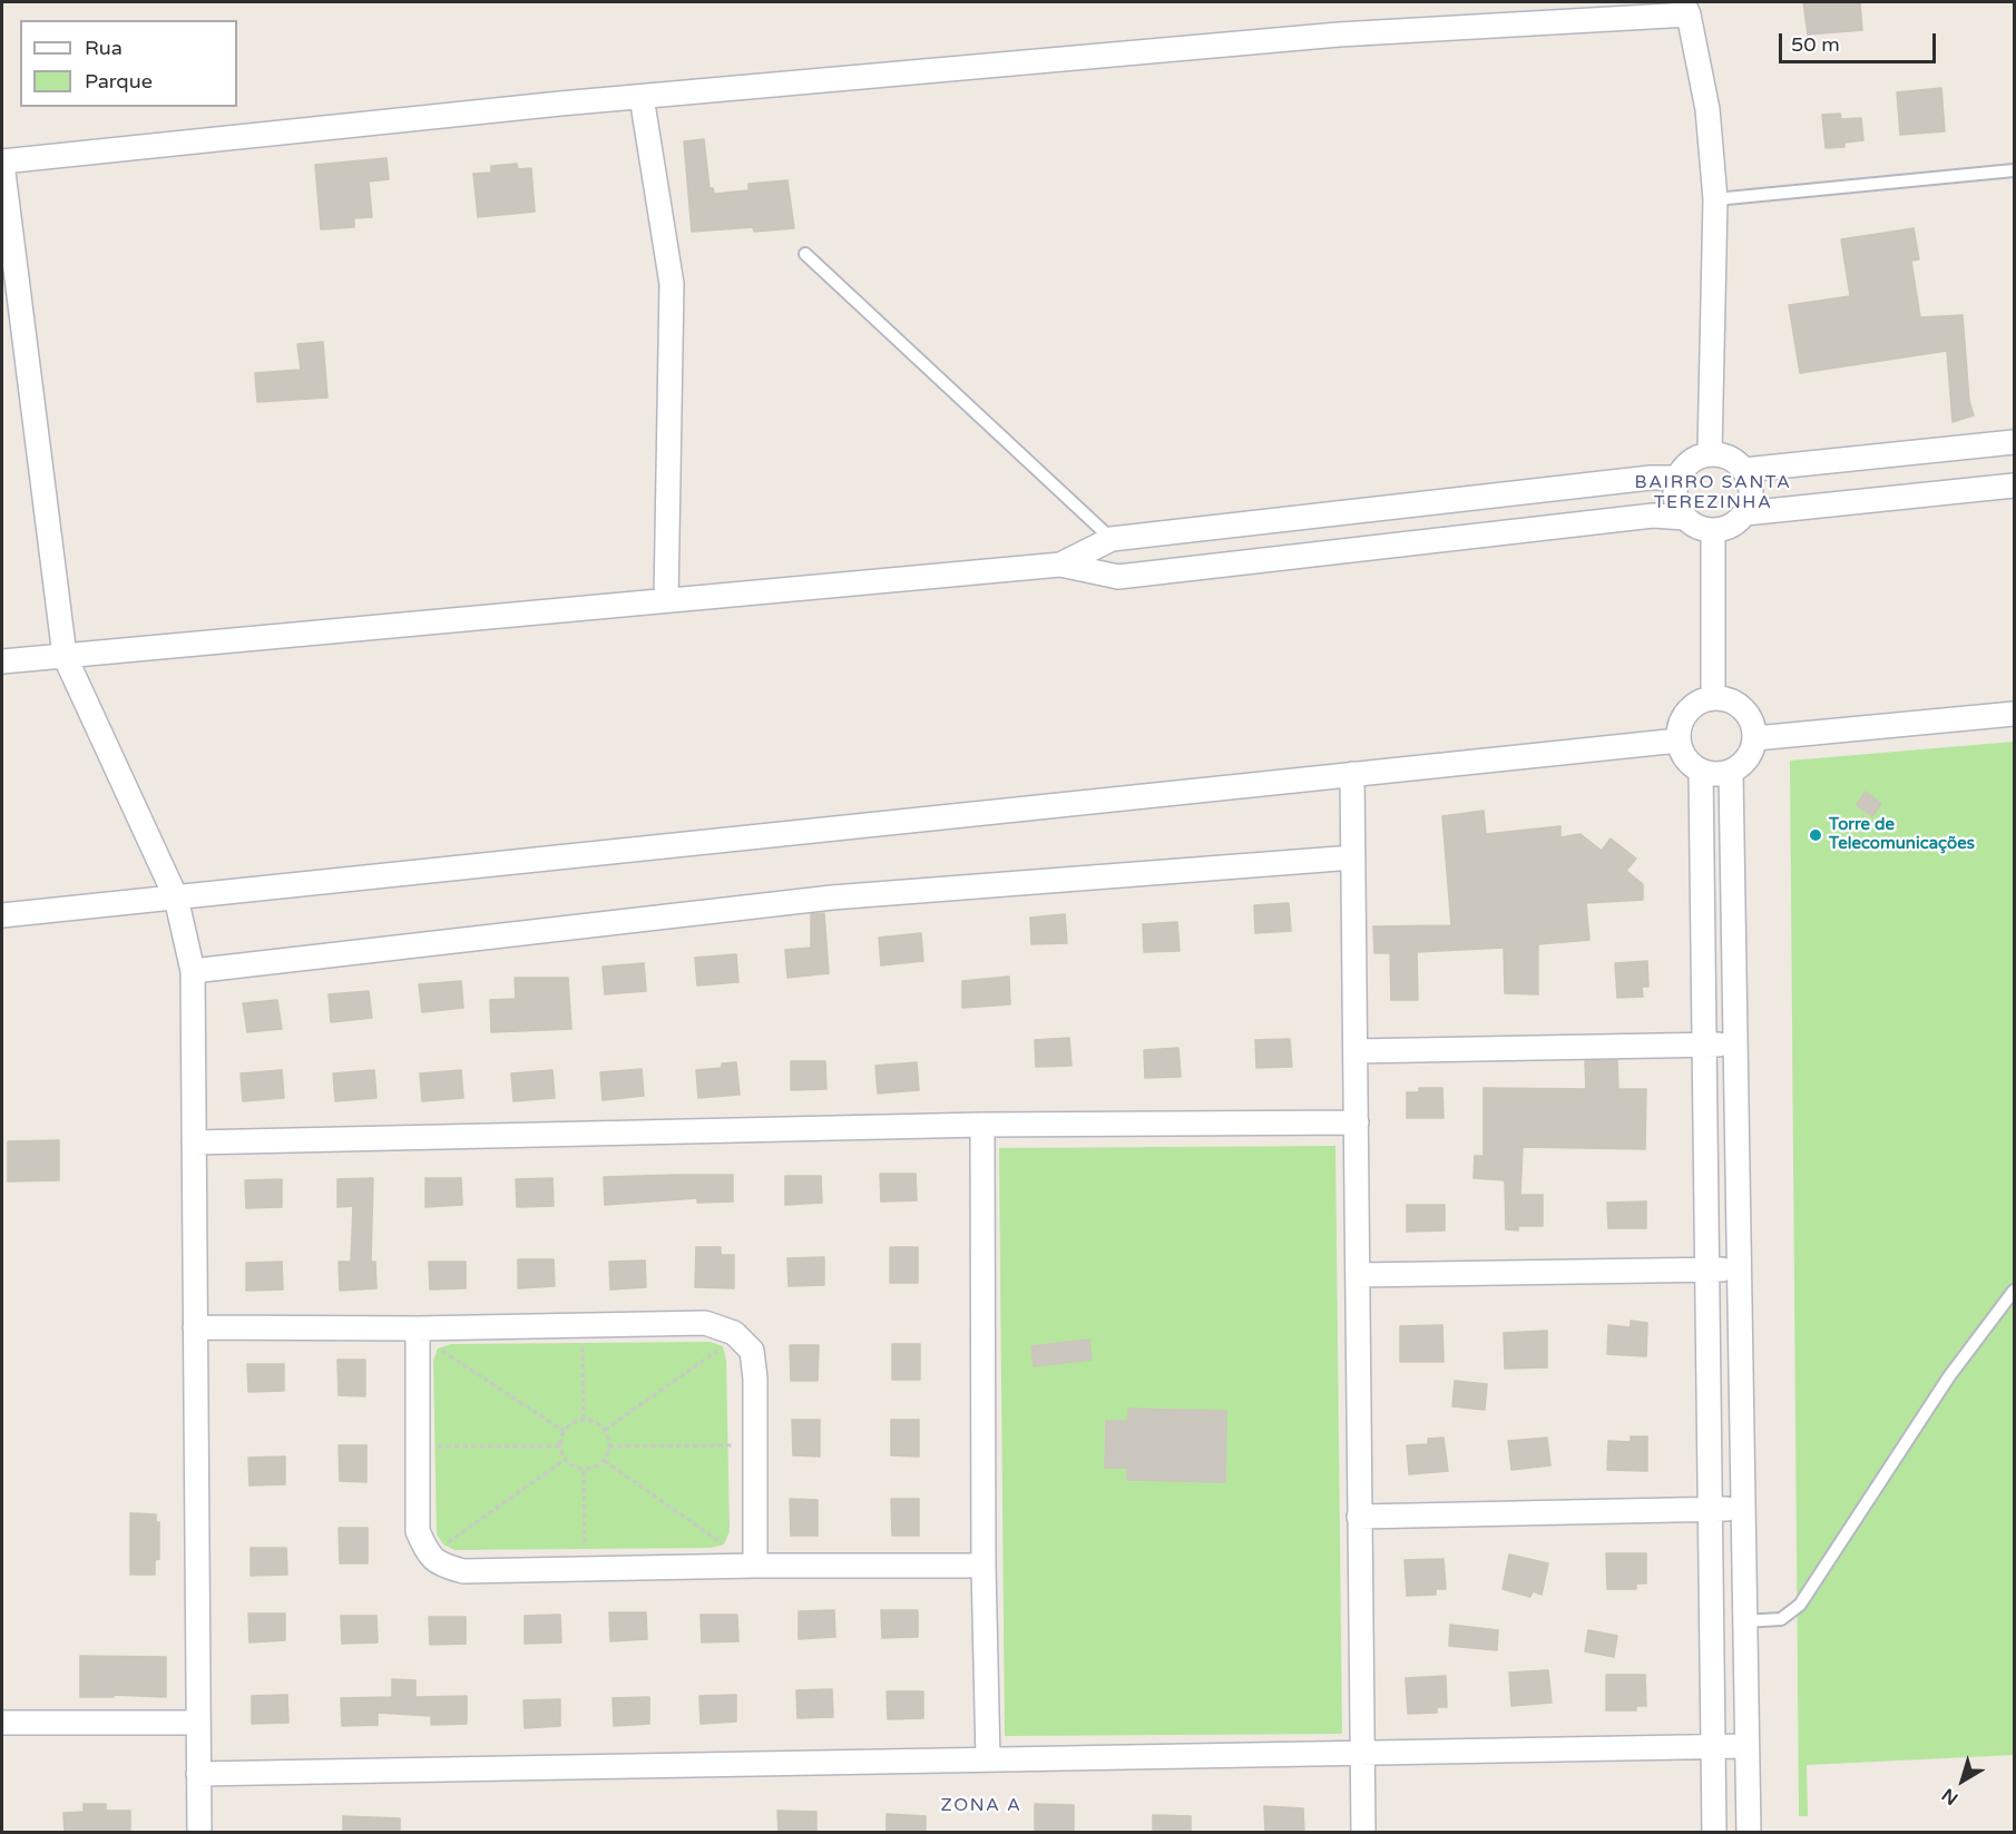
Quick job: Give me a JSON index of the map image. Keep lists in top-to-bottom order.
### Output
{
  "districts": ["BAIRRO SANTA TEREZINHA", "ZONA A"],
  "places": ["Torre de Telecomunicações"],
  "legend": ["Rua", "Parque"],
  "scale_bar": "50 m",
  "north": "bottom left"
}
